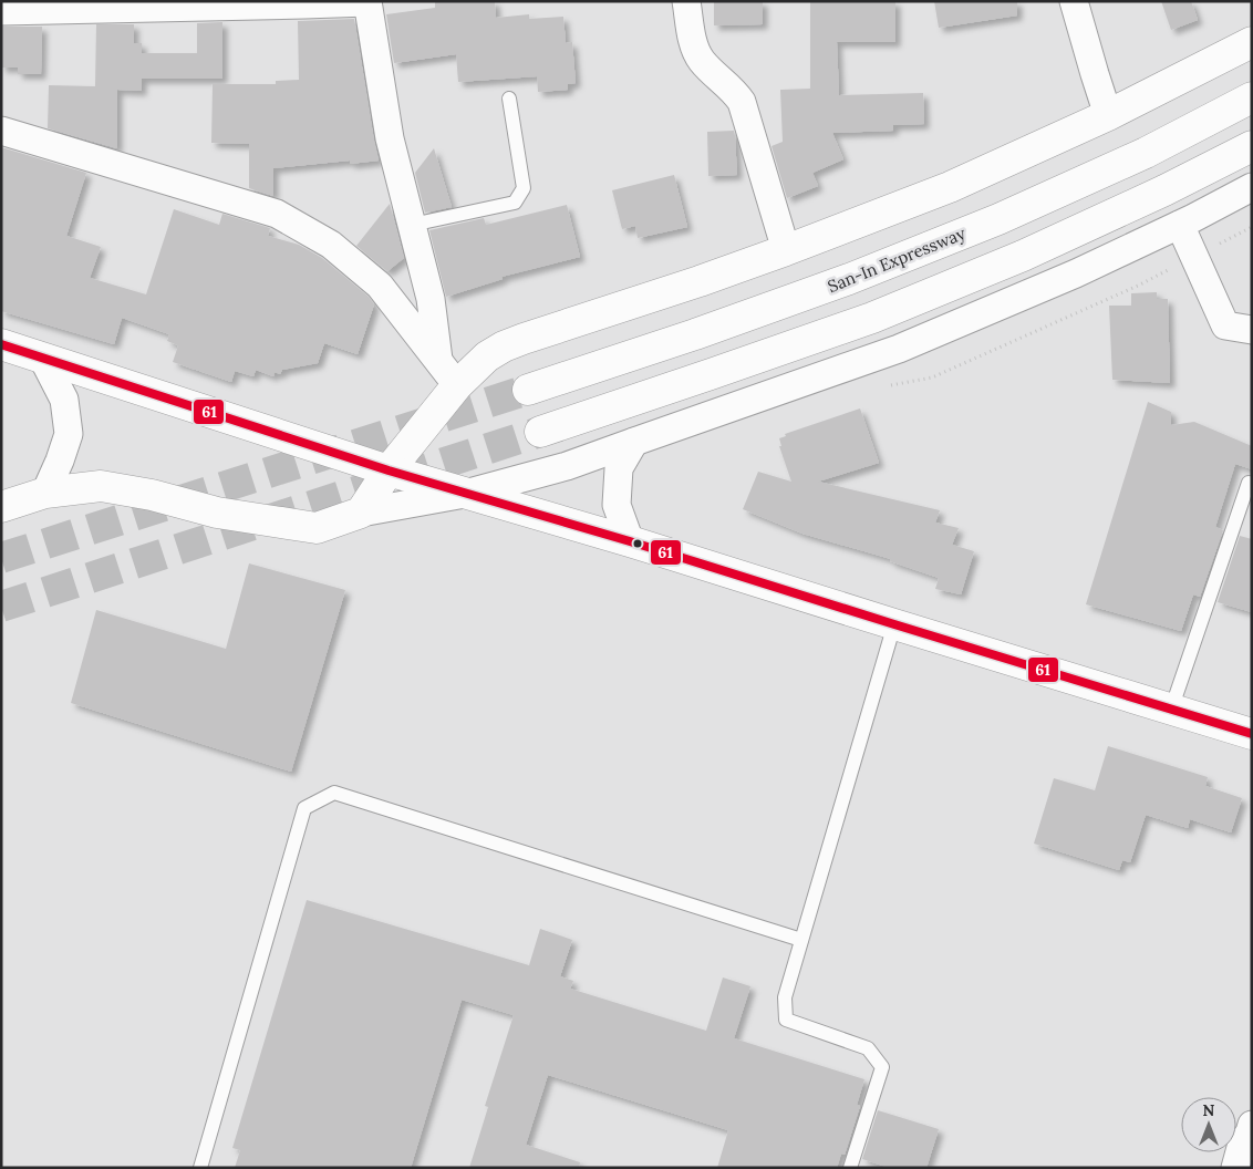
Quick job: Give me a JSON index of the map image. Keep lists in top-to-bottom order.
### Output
{
  "streets": {
    "main road": ["San-In Expressway"]
  },
  "lines": ["transit line 61"],
  "north": "top"
}
